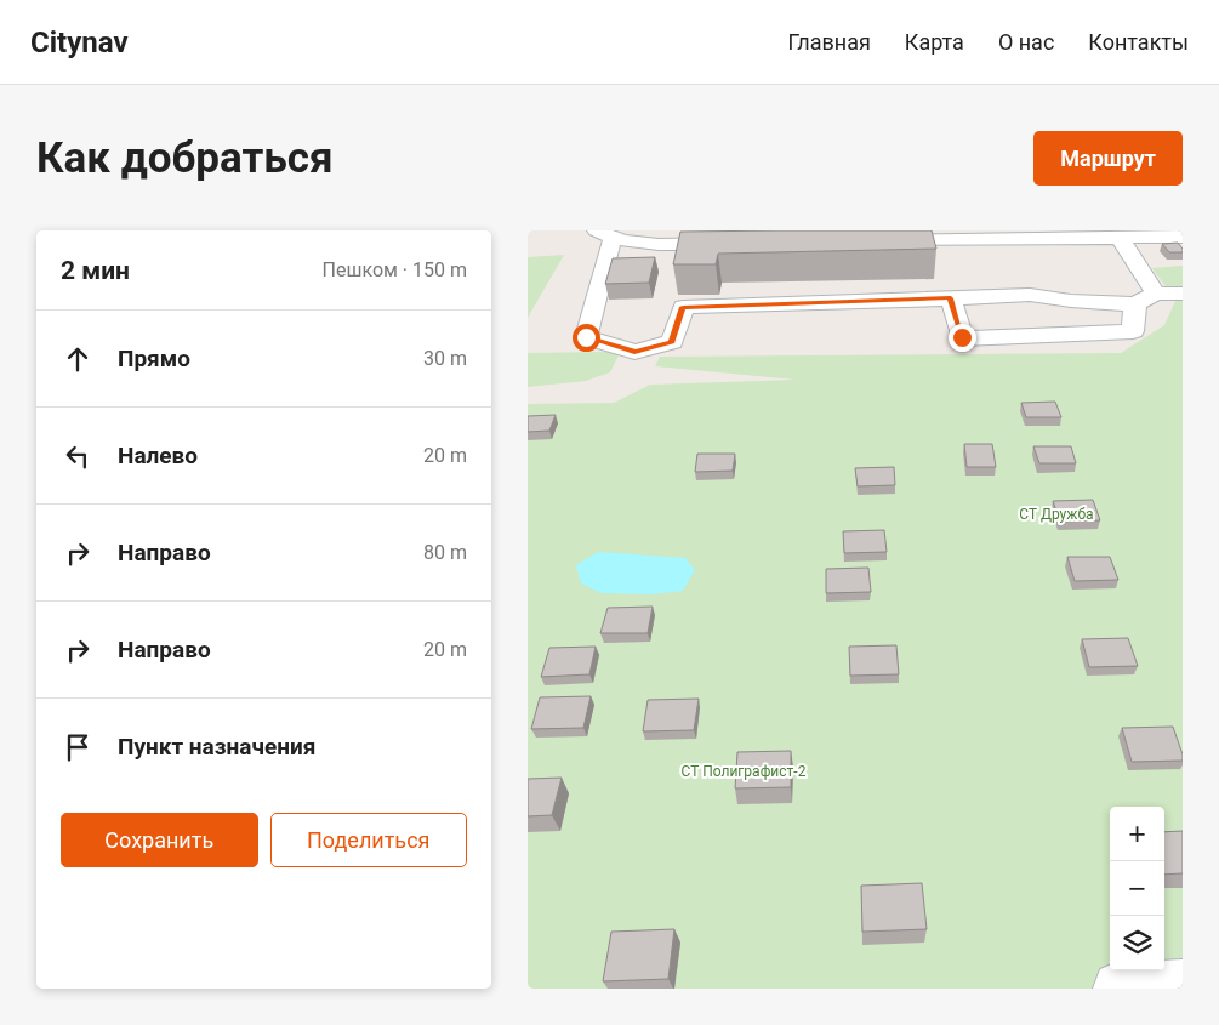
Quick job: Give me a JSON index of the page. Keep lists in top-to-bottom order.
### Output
{
  "parks": ["СТ Дружба", "СТ Полиграфист-2"],
  "page": {
    "header": "Citynav",
    "nav": [
      "Главная",
      "Карта",
      "О нас",
      "Контакты"
    ],
    "buttons": [
      "Маршрут",
      ["Сохранить", "Поделиться"]
    ],
    "title": "Как добраться",
    "heading": ["2 мин", "Пешком · 150 m"],
    "list": [
      ["Прямо", "30 m"],
      ["Налево", "20 m"],
      ["Направо", "80 m"],
      ["Направо", "20 m"],
      "Пункт назначения"
    ],
    "map_buttons": ["+", "−"]
  }
}
